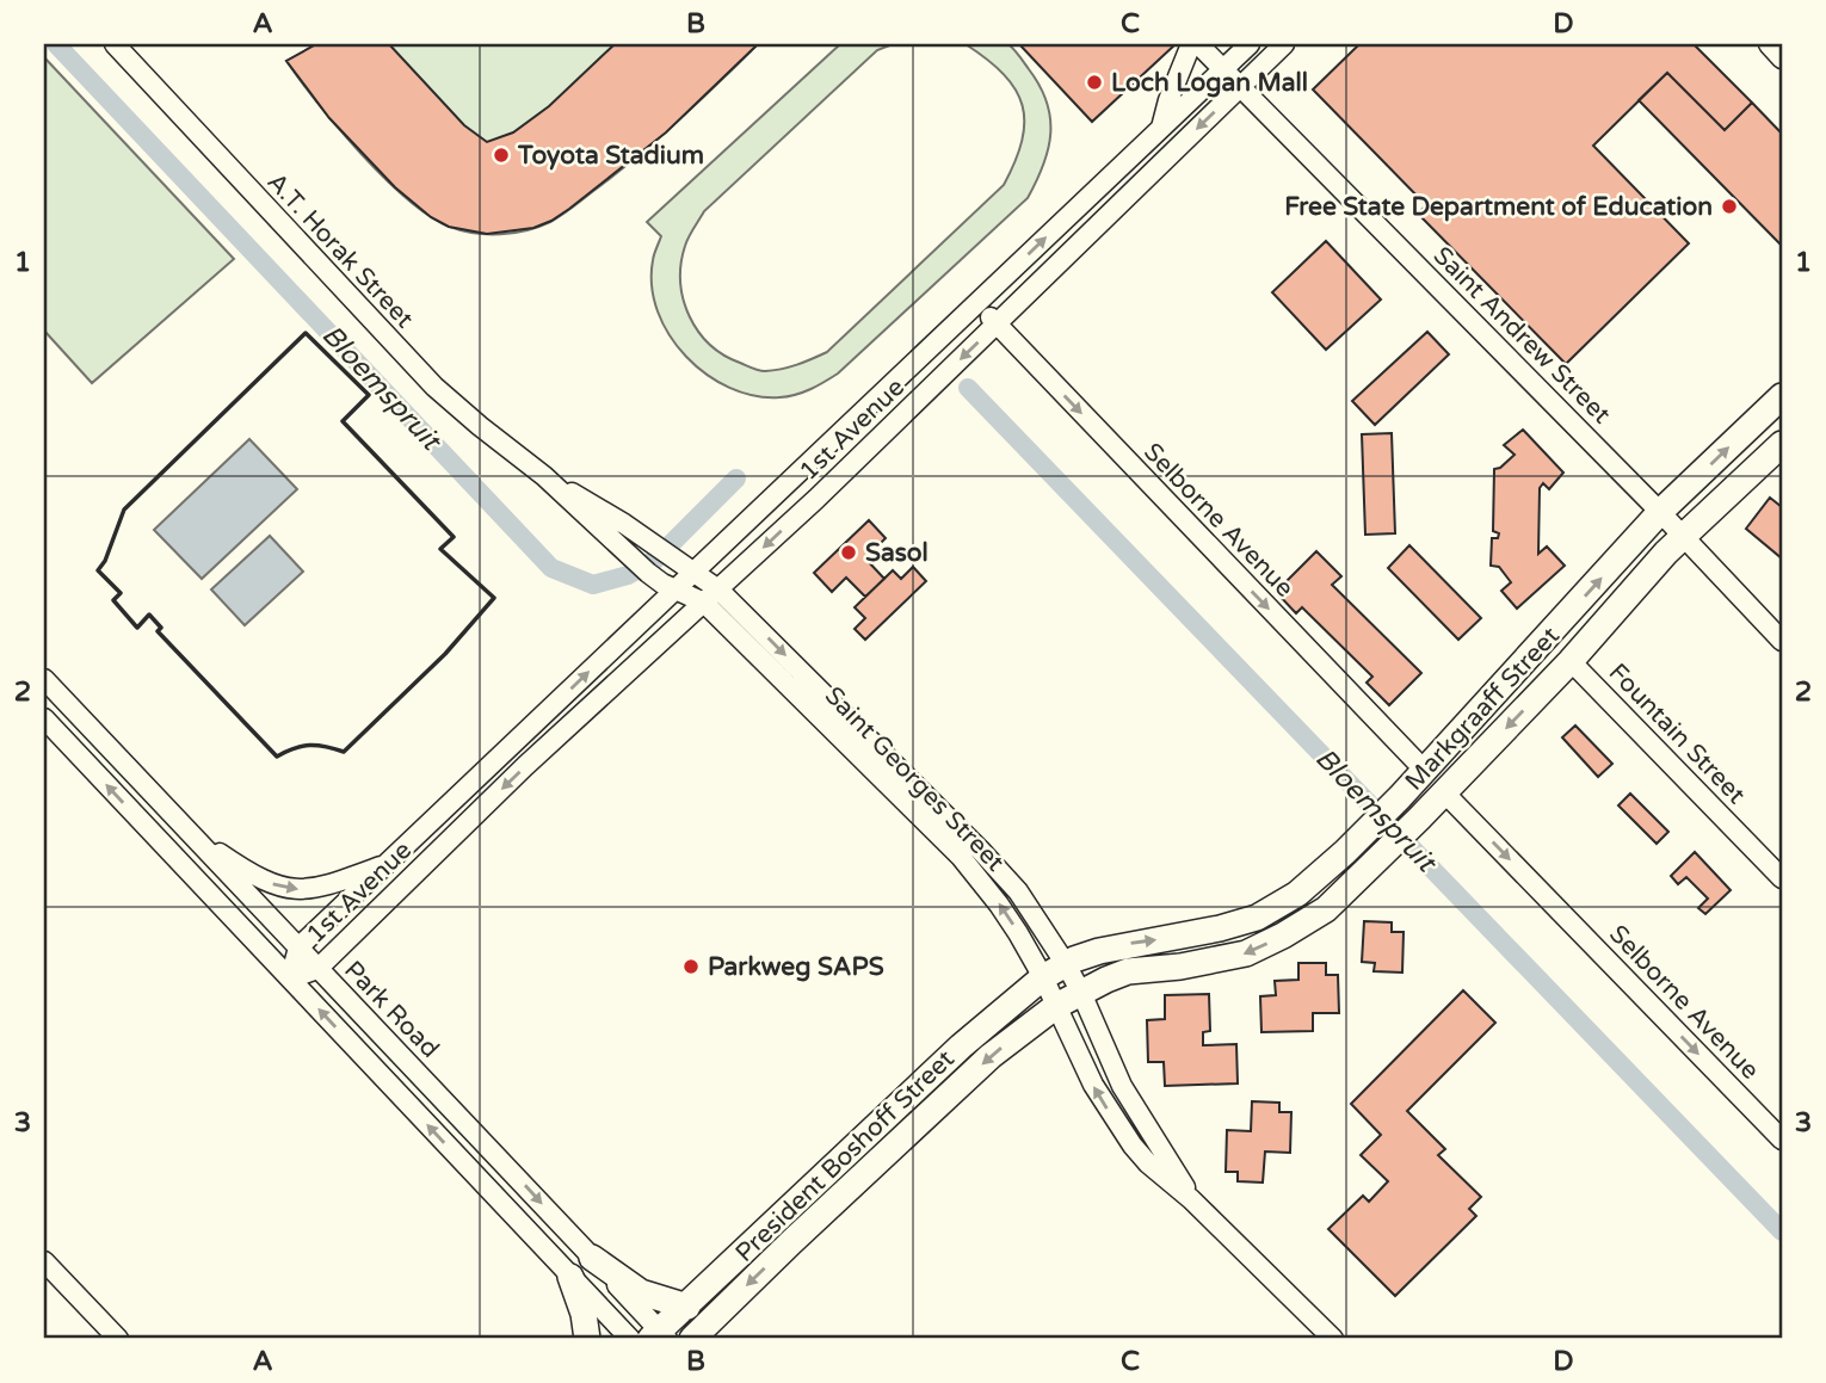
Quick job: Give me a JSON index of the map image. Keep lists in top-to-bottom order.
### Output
{
  "streets": {
    "main road": ["Markgraaff Street", "President Boshoff Street"],
    "street": [
      "A.T. Horak Street",
      "Saint Andrew Street",
      "1st Avenue",
      "Selborne Avenue",
      "Fountain Street",
      "Saint Georges Street",
      "Park Road"
    ]
  },
  "crossings": [
    ["A.T. Horak Street", "1st Avenue"],
    ["A.T. Horak Street", "Saint Georges Street"],
    ["Saint Andrew Street", "1st Avenue"],
    ["Saint Andrew Street", "Markgraaff Street"],
    ["1st Avenue", "Selborne Avenue"],
    ["1st Avenue", "Saint Georges Street"],
    ["1st Avenue", "Park Road"],
    ["Selborne Avenue", "Markgraaff Street"],
    ["Markgraaff Street", "Fountain Street"],
    ["Markgraaff Street", "Saint Georges Street"],
    ["Markgraaff Street", "President Boshoff Street"],
    ["Saint Georges Street", "President Boshoff Street"],
    ["Park Road", "President Boshoff Street"]
  ],
  "one_way": ["Selborne Avenue"],
  "water": ["Bloemspruit"],
  "places": [
    "Loch Logan Mall",
    "Toyota Stadium",
    "Free State Department of Education",
    "Sasol",
    "Parkweg SAPS"
  ],
  "grid": {
    "columns": [
      "A",
      "B",
      "C",
      "D"
    ],
    "rows": ["1", "2", "3"]
  }
}
